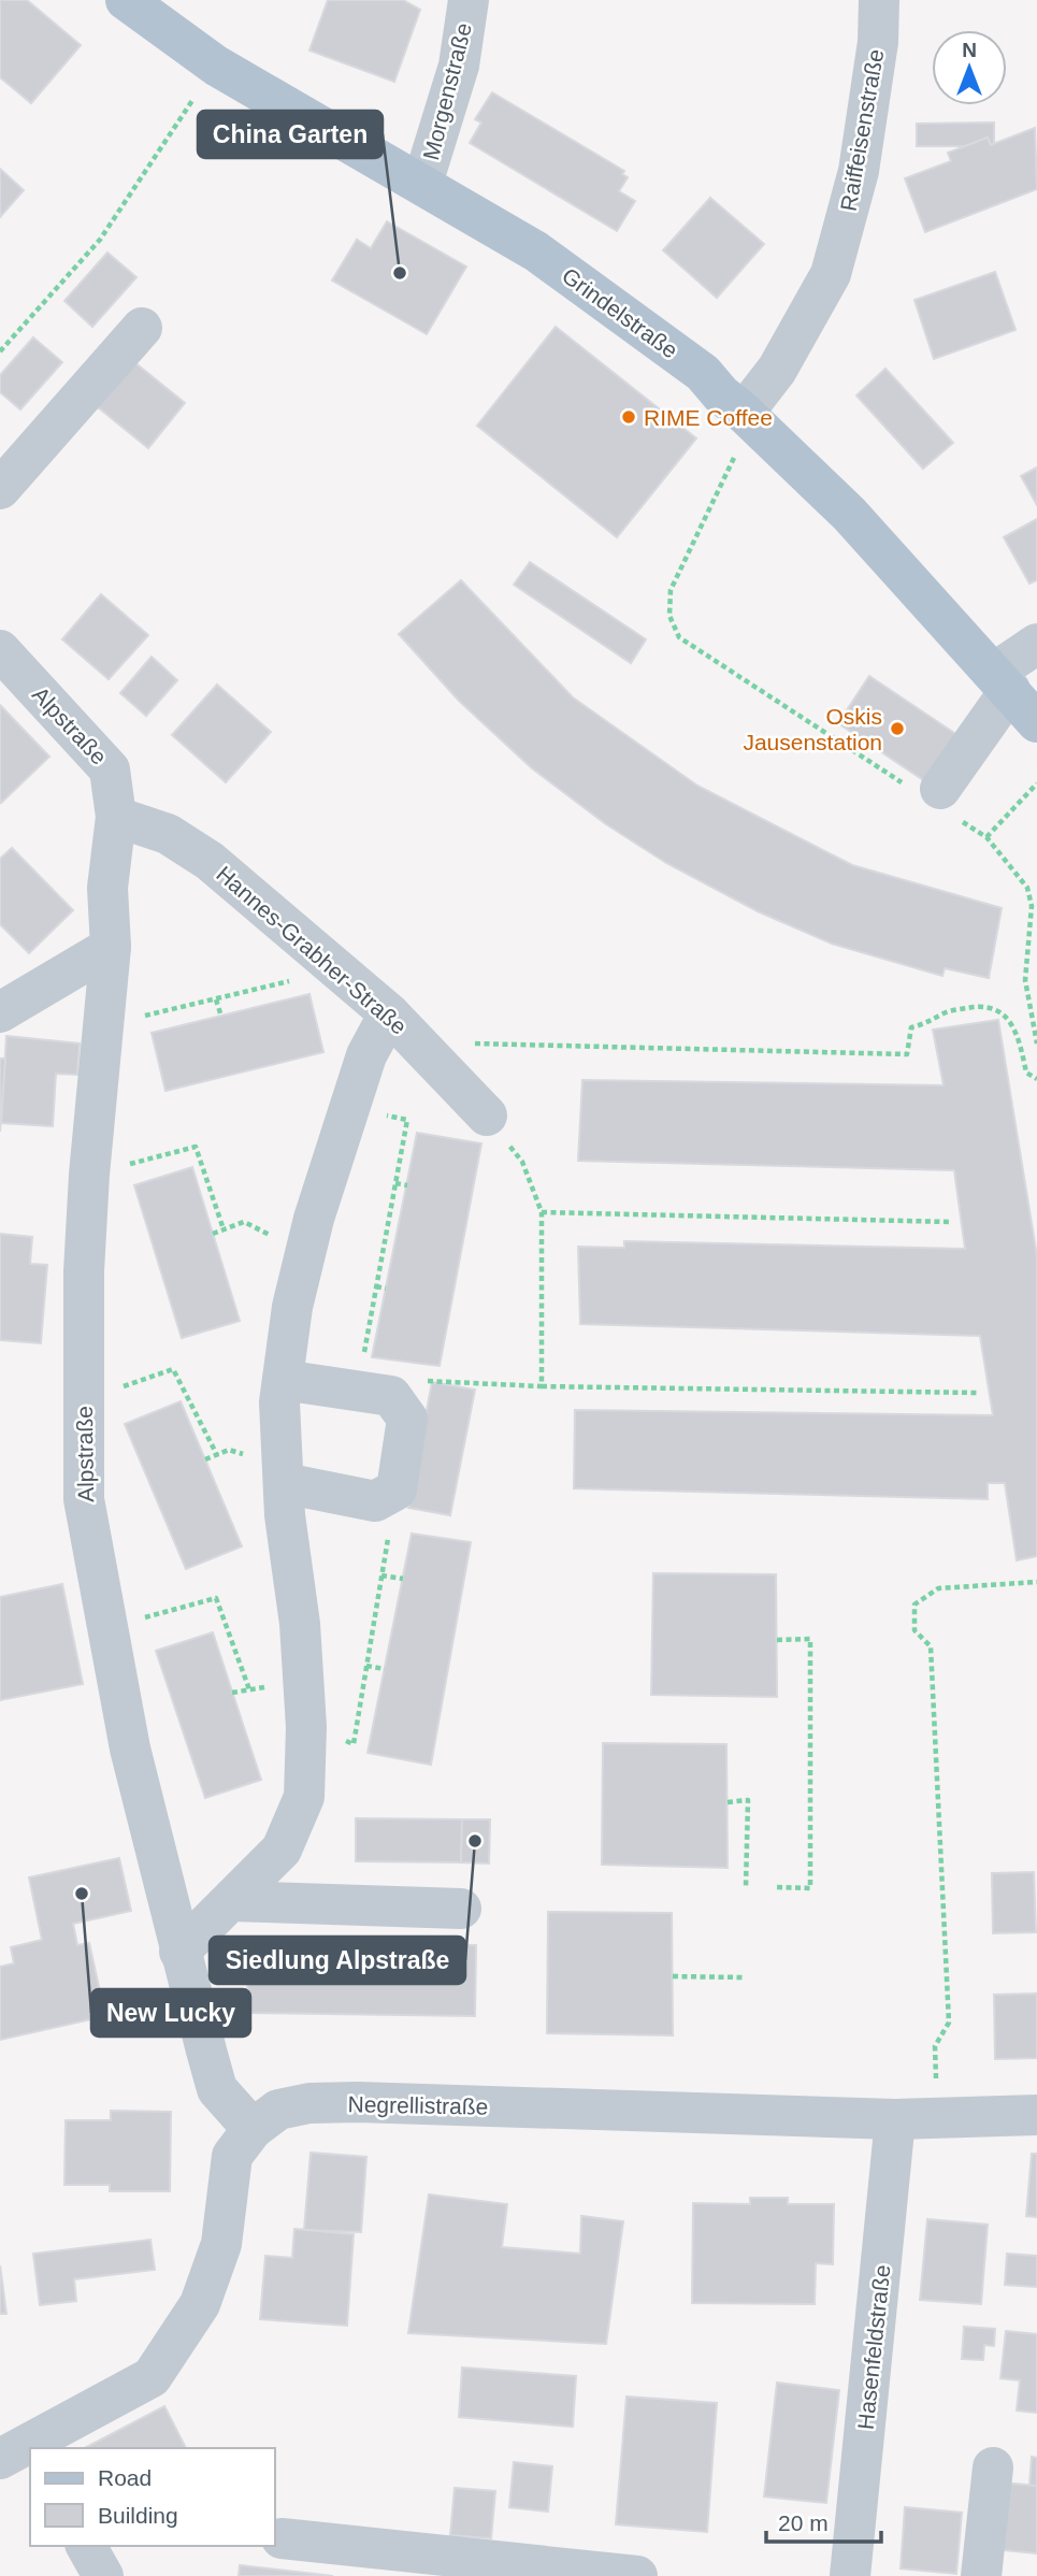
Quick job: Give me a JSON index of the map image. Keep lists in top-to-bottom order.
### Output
{
  "streets": {
    "main road": ["Grindelstraße"],
    "street": [
      "Morgenstraße",
      "Raiffeisenstraße",
      "Alpstraße",
      "Hannes-Grabher-Straße",
      "Negrellistraße",
      "Hasenfeldstraße"
    ]
  },
  "crossings": [
    ["Morgenstraße", "Grindelstraße"],
    ["Raiffeisenstraße", "Grindelstraße"],
    ["Alpstraße", "Hannes-Grabher-Straße"],
    ["Alpstraße", "Negrellistraße"],
    ["Negrellistraße", "Hasenfeldstraße"]
  ],
  "places": [
    "China Garten",
    "RIME Coffee",
    "Oskis Jausenstation",
    "Siedlung Alpstraße",
    "New Lucky"
  ],
  "legend": ["Road", "Building"],
  "scale_bar": "20 m",
  "north": "top"
}
